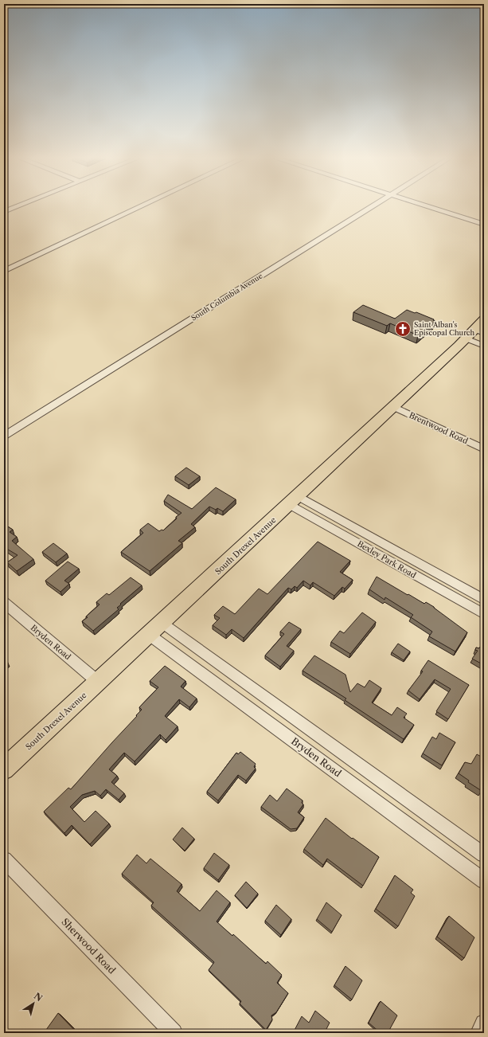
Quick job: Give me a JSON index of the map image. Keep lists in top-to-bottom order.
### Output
{
  "streets": {
    "main road": ["South Drexel Avenue"],
    "street": [
      "South Columbia Avenue",
      "Brentwood Road",
      "Bexley Park Road",
      "Bryden Road",
      "Sherwood Road"
    ]
  },
  "crossings": [
    ["Brentwood Road", "South Drexel Avenue"],
    ["South Drexel Avenue", "Bexley Park Road"],
    ["South Drexel Avenue", "Bryden Road"]
  ],
  "places": {
    "church": ["Saint Alban's Episcopal Church"]
  },
  "north": "top right"
}
